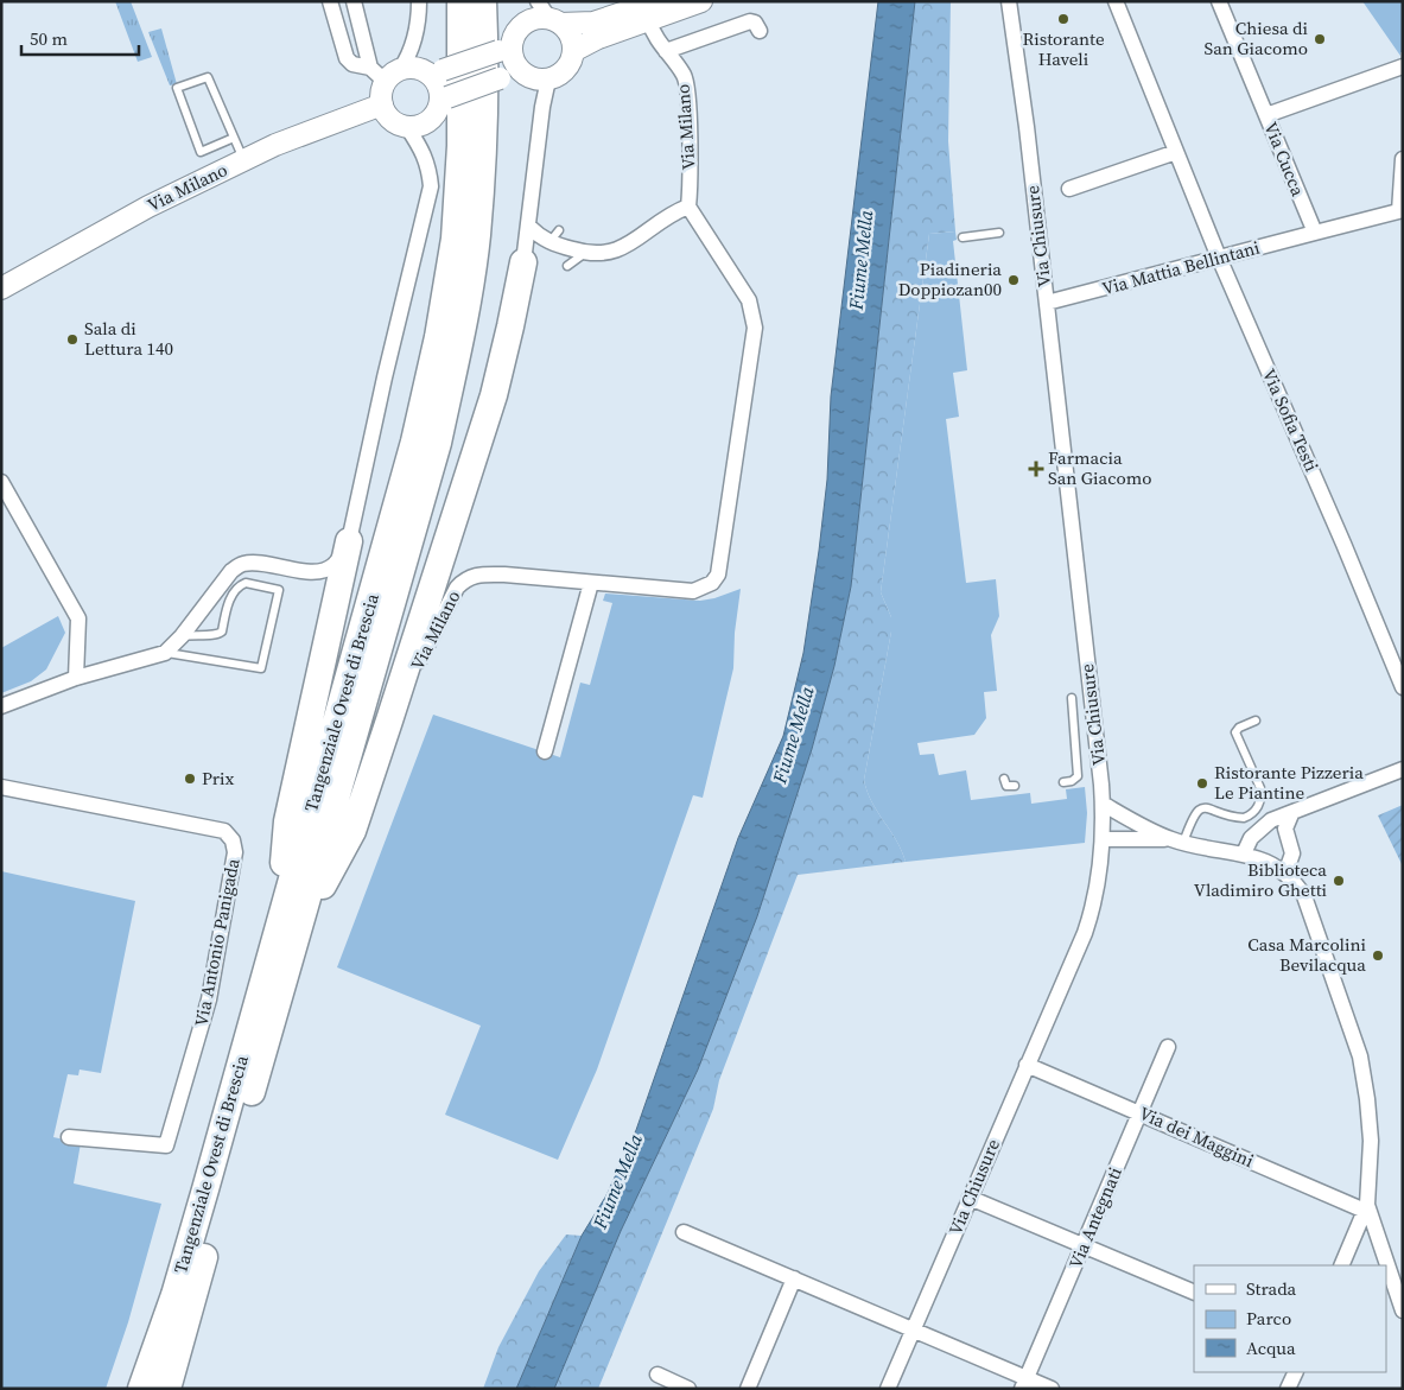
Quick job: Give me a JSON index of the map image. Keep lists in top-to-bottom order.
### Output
{
  "streets": {
    "highway": ["Tangenziale Ovest di Brescia"],
    "main road": ["Via Milano"],
    "street": [
      "Via Cucca",
      "Via Chiusure",
      "Via Mattia Bellintani",
      "Via Sofia Testi",
      "Via Antonio Panigada",
      "Via dei Maggini",
      "Via Antegnati"
    ]
  },
  "crossings": [
    ["Via Cucca", "Via Mattia Bellintani"],
    ["Via Chiusure", "Via Mattia Bellintani"],
    ["Via Chiusure", "Via dei Maggini"],
    ["Via Mattia Bellintani", "Via Sofia Testi"],
    ["Via dei Maggini", "Via Antegnati"]
  ],
  "water": ["Fiume Mella"],
  "places": {
    "other": [
      "Ristorante Haveli",
      "Chiesa di San Giacomo",
      "Piadineria Doppiozan00",
      "Sala di Lettura 140",
      "Prix",
      "Ristorante Pizzeria Le Piantine",
      "Biblioteca Vladimiro Ghetti",
      "Casa Marcolini Bevilacqua"
    ],
    "health": ["Farmacia San Giacomo"]
  },
  "legend": ["Strada", "Parco", "Acqua"],
  "scale_bar": "50 m"
}
